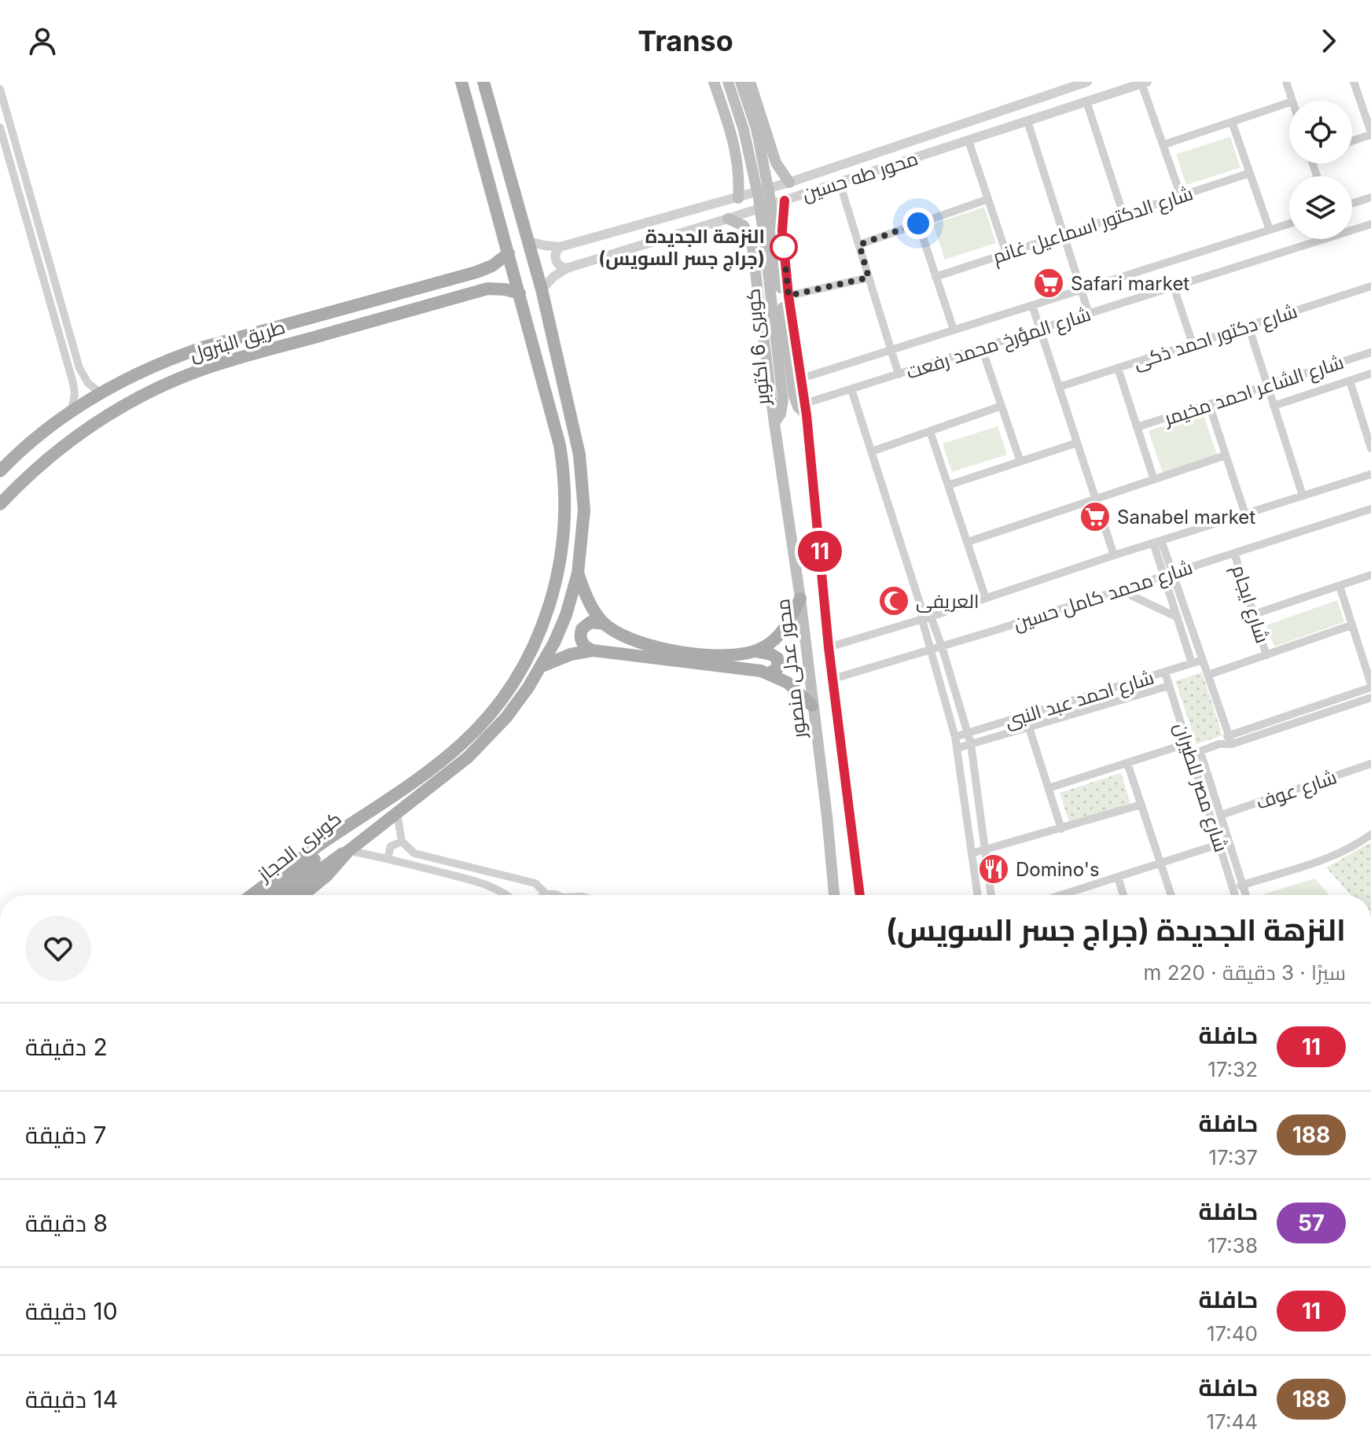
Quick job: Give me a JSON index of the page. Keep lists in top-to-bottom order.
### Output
{
  "streets": {
    "main road": [
      "طريق البترول",
      "كوبرى 6 اكتوبر",
      "محور عدلى منصور",
      "كوبرى الحجاز"
    ],
    "street": [
      "محور طه حسين",
      "شارع الدكتور اسماعيل غانم",
      "شارع دكتور احمد ذكى",
      "شارع المؤرخ محمد رفعت",
      "شارع الشاعر احمد مخيمر",
      "شارع محمد كامل حسين",
      "شارع ايجام",
      "شارع احمد عبد النبى",
      "شارع مصر للطيران",
      "شارع عوف"
    ]
  },
  "crossings": [
    ["شارع المؤرخ محمد رفعت", "كوبرى 6 اكتوبر"],
    ["كوبرى 6 اكتوبر", "محور عدلى منصور"],
    ["شارع محمد كامل حسين", "شارع ايجام"],
    ["شارع احمد عبد النبى", "شارع مصر للطيران"],
    ["شارع مصر للطيران", "شارع عوف"]
  ],
  "places": {
    "other": ["النزهة الجديدة (جراج جسر السويس)"],
    "supermarket": ["Safari market", "Sanabel market"],
    "mosque": ["العريفى"],
    "restaurant": ["Domino's"]
  },
  "lines": ["bus line 11"],
  "page": {
    "header": "Transo",
    "on_map": "11",
    "heading": ["النزهة الجديدة (جراج جسر السويس)", "سيرًا · 3 دقيقة · 220 m"],
    "list": [
      {
        "mark": "11",
        "name": "حافلة",
        "note": "17:32",
        "value": "2 دقيقة"
      },
      {
        "mark": "188",
        "name": "حافلة",
        "note": "17:37",
        "value": "7 دقيقة"
      },
      {
        "mark": "57",
        "name": "حافلة",
        "note": "17:38",
        "value": "8 دقيقة"
      },
      {
        "mark": "11",
        "name": "حافلة",
        "note": "17:40",
        "value": "10 دقيقة"
      },
      {
        "mark": "188",
        "name": "حافلة",
        "note": "17:44",
        "value": "14 دقيقة"
      }
    ]
  }
}
